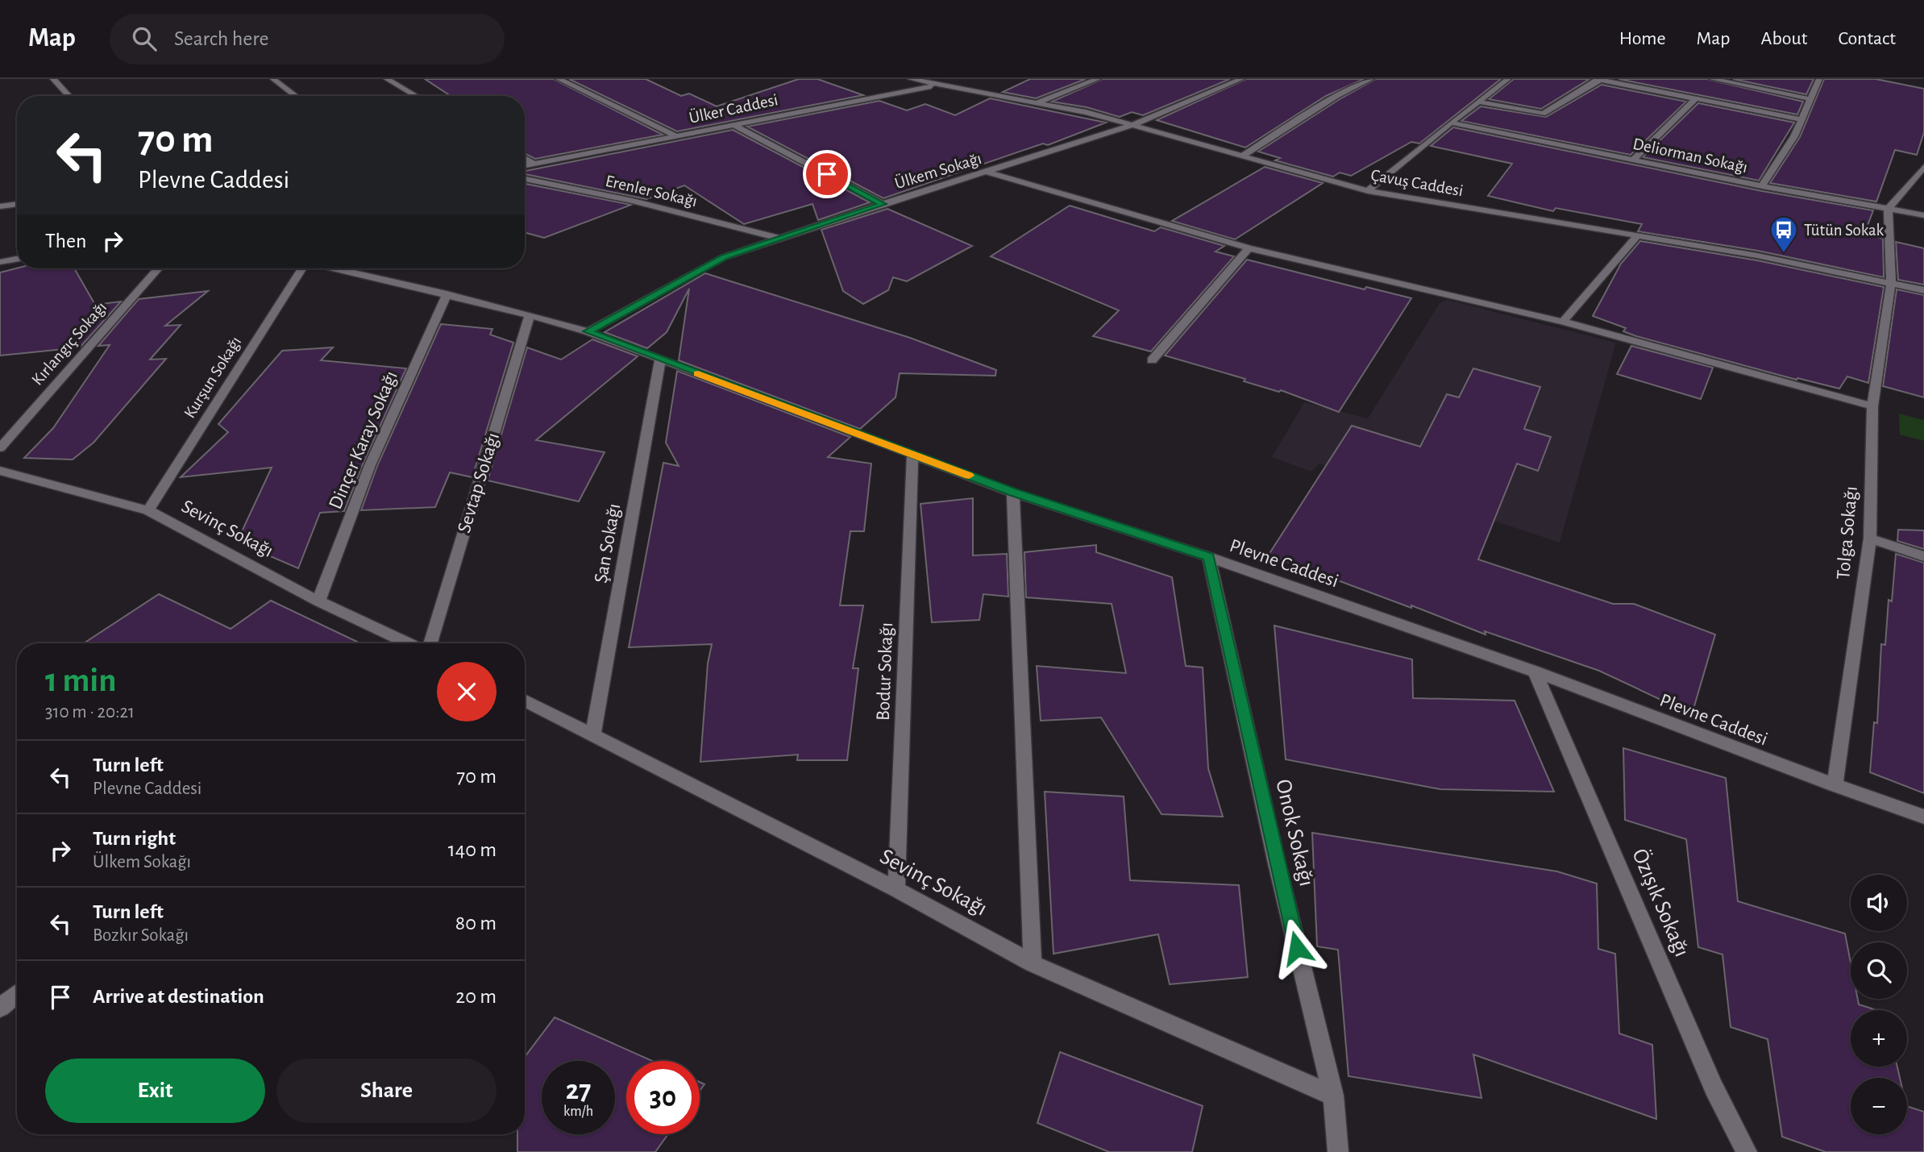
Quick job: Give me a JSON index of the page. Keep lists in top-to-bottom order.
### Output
{
  "streets": {
    "street": [
      "Ülker Caddesi",
      "Deliorman Sokağı",
      "Ülkem Sokağı",
      "Çavuş Caddesi",
      "Erenler Sokağı",
      "Kırlangıç Sokağı",
      "Kurşun Sokağı",
      "Dinçer Karay Sokağı",
      "Sevtap Sokağı",
      "Sevinç Sokağı",
      "Tolga Sokağı",
      "Şan Sokağı",
      "Plevne Caddesi",
      "Bodur Sokağı",
      "Onok Sokağı",
      "Özışık Sokağı"
    ]
  },
  "crossings": [
    ["Ülker Caddesi", "Çavuş Caddesi"],
    ["Deliorman Sokağı", "Tolga Sokağı"],
    ["Ülkem Sokağı", "Çavuş Caddesi"],
    ["Ülkem Sokağı", "Erenler Sokağı"],
    ["Ülkem Sokağı", "Plevne Caddesi"],
    ["Çavuş Caddesi", "Tolga Sokağı"],
    ["Kurşun Sokağı", "Sevinç Sokağı"],
    ["Dinçer Karay Sokağı", "Sevinç Sokağı"],
    ["Dinçer Karay Sokağı", "Plevne Caddesi"],
    ["Sevtap Sokağı", "Plevne Caddesi"],
    ["Sevinç Sokağı", "Şan Sokağı"],
    ["Sevinç Sokağı", "Bodur Sokağı"],
    ["Sevinç Sokağı", "Onok Sokağı"],
    ["Tolga Sokağı", "Plevne Caddesi"],
    ["Şan Sokağı", "Plevne Caddesi"],
    ["Plevne Caddesi", "Bodur Sokağı"],
    ["Plevne Caddesi", "Onok Sokağı"],
    ["Plevne Caddesi", "Özışık Sokağı"]
  ],
  "places": {
    "bus stop": ["Tütün Sokak"]
  },
  "page": {
    "header": "Map",
    "search": "Search here",
    "nav": [
      "Home",
      "Map",
      "About",
      "Contact"
    ],
    "turn": ["70 m", "Plevne Caddesi"],
    "then": "Then",
    "heading": ["1 min", "310 m · 20:21"],
    "list": [
      {
        "name": "Turn left",
        "note": "Plevne Caddesi",
        "value": "70 m"
      },
      {
        "name": "Turn right",
        "note": "Ülkem Sokağı",
        "value": "140 m"
      },
      {
        "name": "Turn left",
        "note": "Bozkır Sokağı",
        "value": "80 m"
      },
      {
        "name": "Arrive at destination",
        "value": "20 m"
      }
    ],
    "map_buttons": ["+", "−"],
    "buttons": ["Exit", "Share"],
    "speed": "27 km/h",
    "limit": "30"
  }
}
